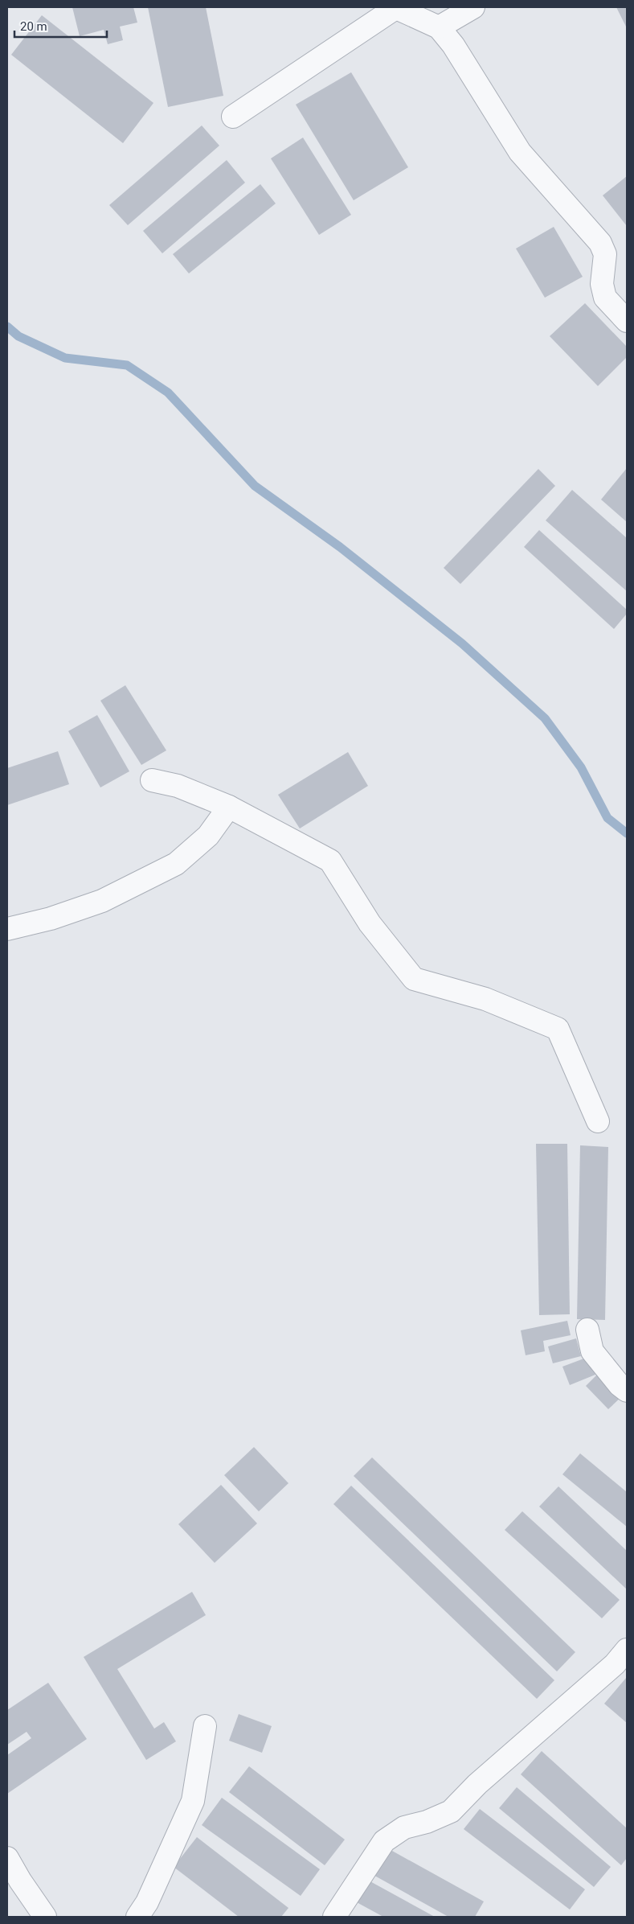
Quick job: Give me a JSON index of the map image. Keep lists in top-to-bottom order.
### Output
{
  "scale_bar": "20 m"
}
